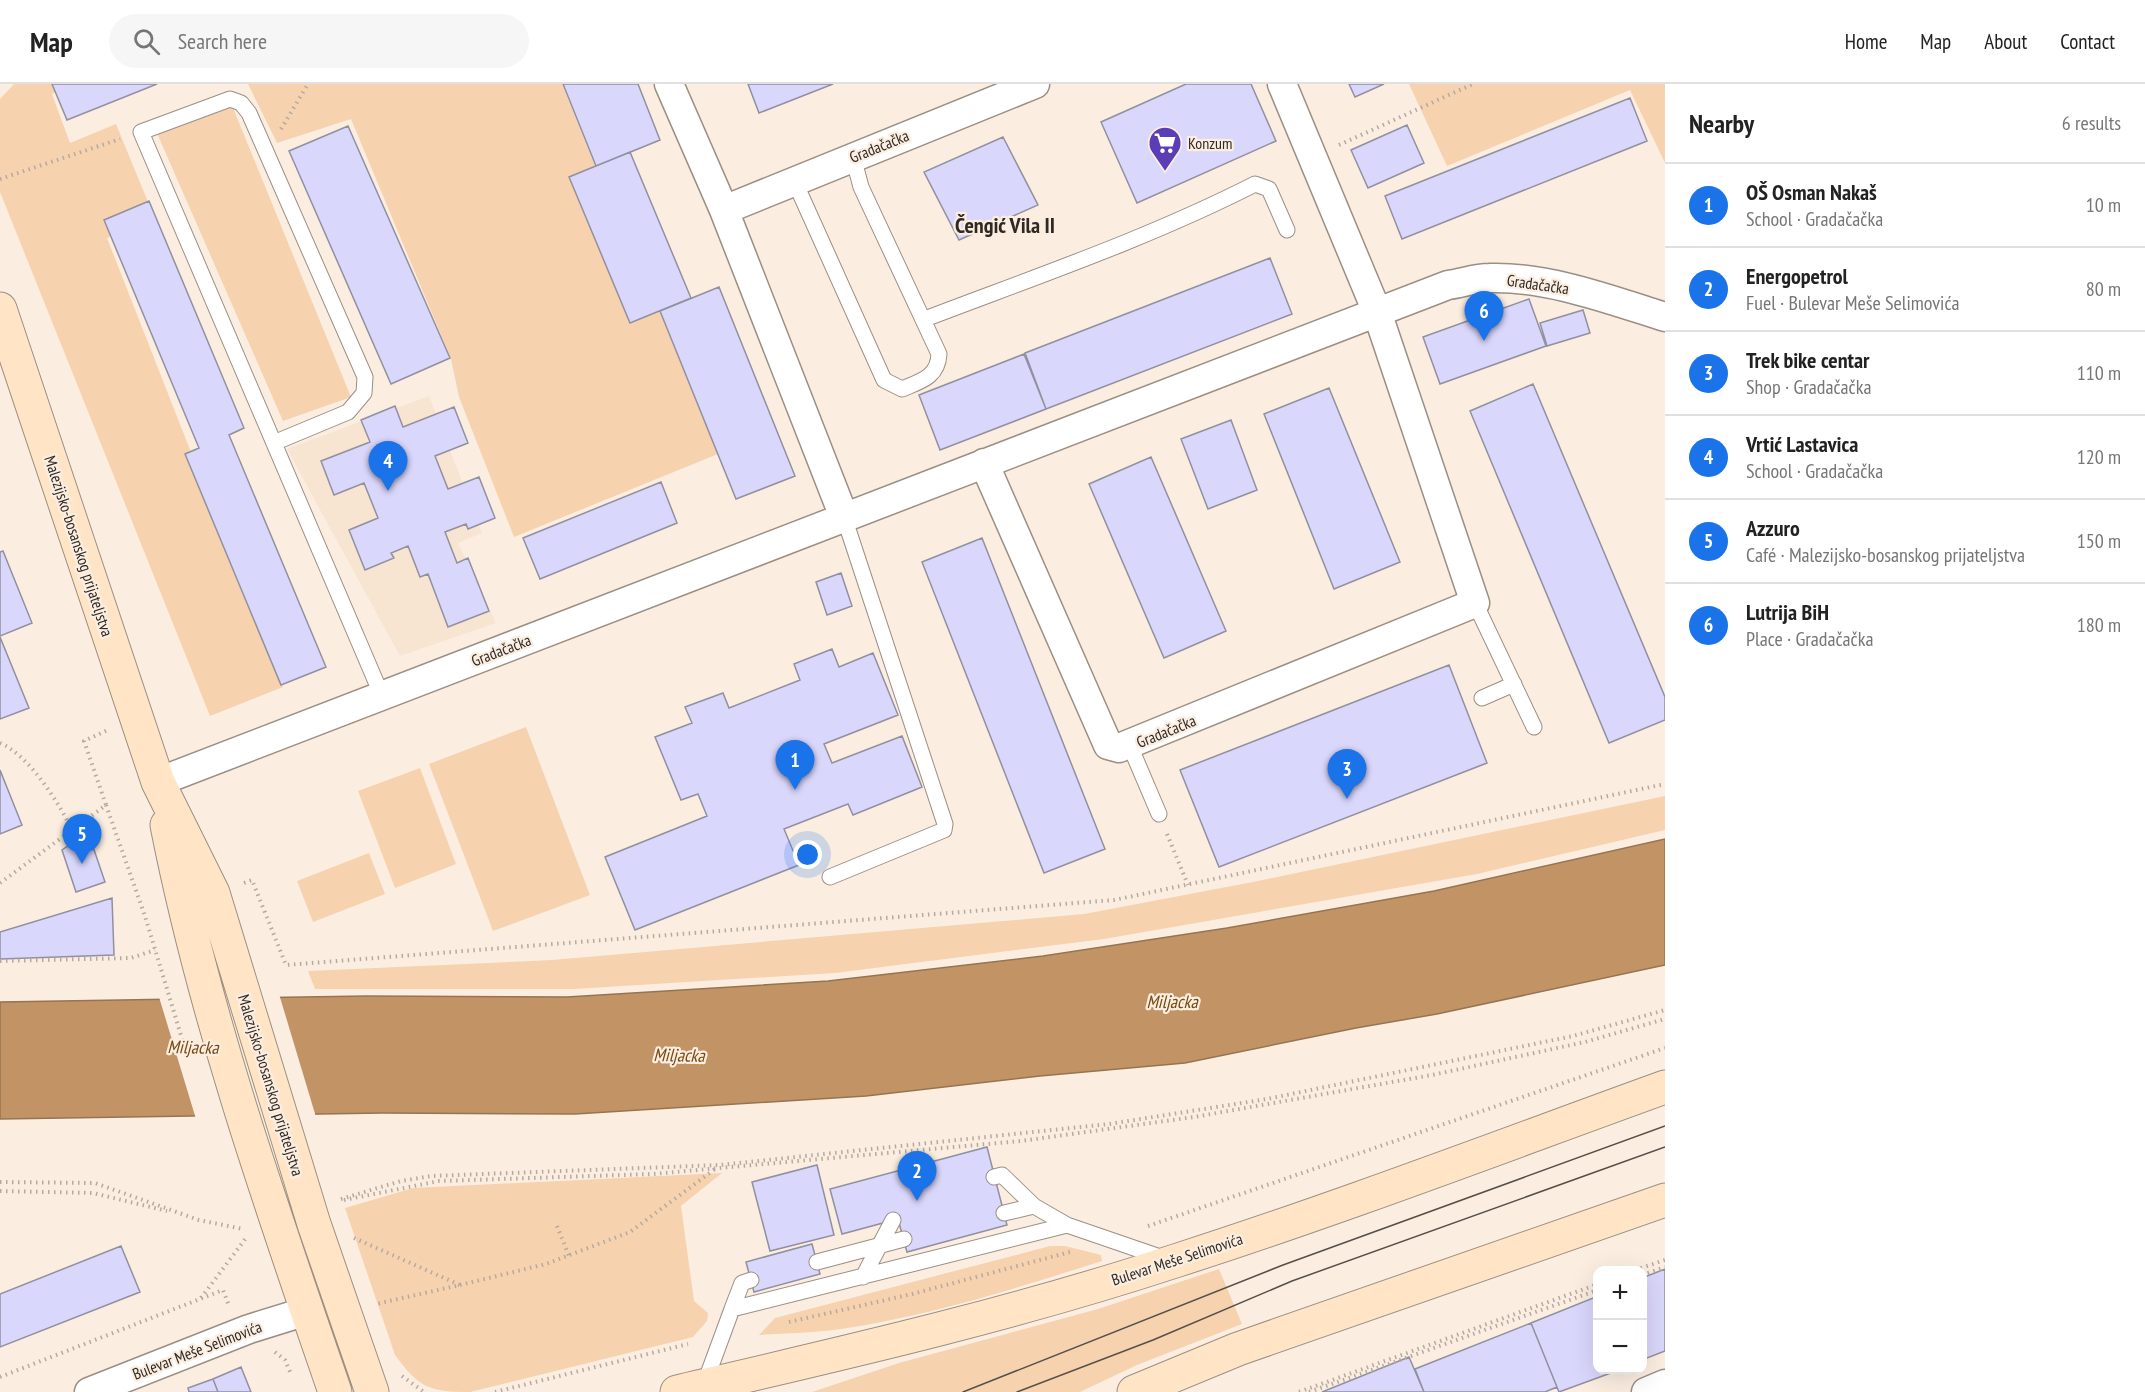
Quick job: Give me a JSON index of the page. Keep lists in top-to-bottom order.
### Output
{
  "streets": {
    "street": ["Gradačačka", "Malezijsko-bosanskog prijateljstva", "Bulevar Meše Selimovića"]
  },
  "crossings": [
    ["Gradačačka", "Malezijsko-bosanskog prijateljstva"],
    ["Malezijsko-bosanskog prijateljstva", "Bulevar Meše Selimovića"]
  ],
  "districts": ["Čengić Vila II"],
  "water": ["Miljacka"],
  "places": {
    "supermarket": ["Konzum"]
  },
  "page": {
    "header": "Map",
    "search": "Search here",
    "nav": [
      "Home",
      "Map",
      "About",
      "Contact"
    ],
    "heading": ["Nearby", "6 results"],
    "list": [
      {
        "mark": "1",
        "name": "OŠ Osman Nakaš",
        "note": "School · Gradačačka",
        "value": "10 m"
      },
      {
        "mark": "2",
        "name": "Energopetrol",
        "note": "Fuel · Bulevar Meše Selimovića",
        "value": "80 m"
      },
      {
        "mark": "3",
        "name": "Trek bike centar",
        "note": "Shop · Gradačačka",
        "value": "110 m"
      },
      {
        "mark": "4",
        "name": "Vrtić Lastavica",
        "note": "School · Gradačačka",
        "value": "120 m"
      },
      {
        "mark": "5",
        "name": "Azzuro",
        "note": "Café · Malezijsko-bosanskog prijateljstva",
        "value": "150 m"
      },
      {
        "mark": "6",
        "name": "Lutrija BiH",
        "note": "Place · Gradačačka",
        "value": "180 m"
      }
    ],
    "pins": [
      "6",
      "4",
      "1",
      "3",
      "5",
      "2"
    ],
    "map_buttons": ["+", "−"]
  }
}
